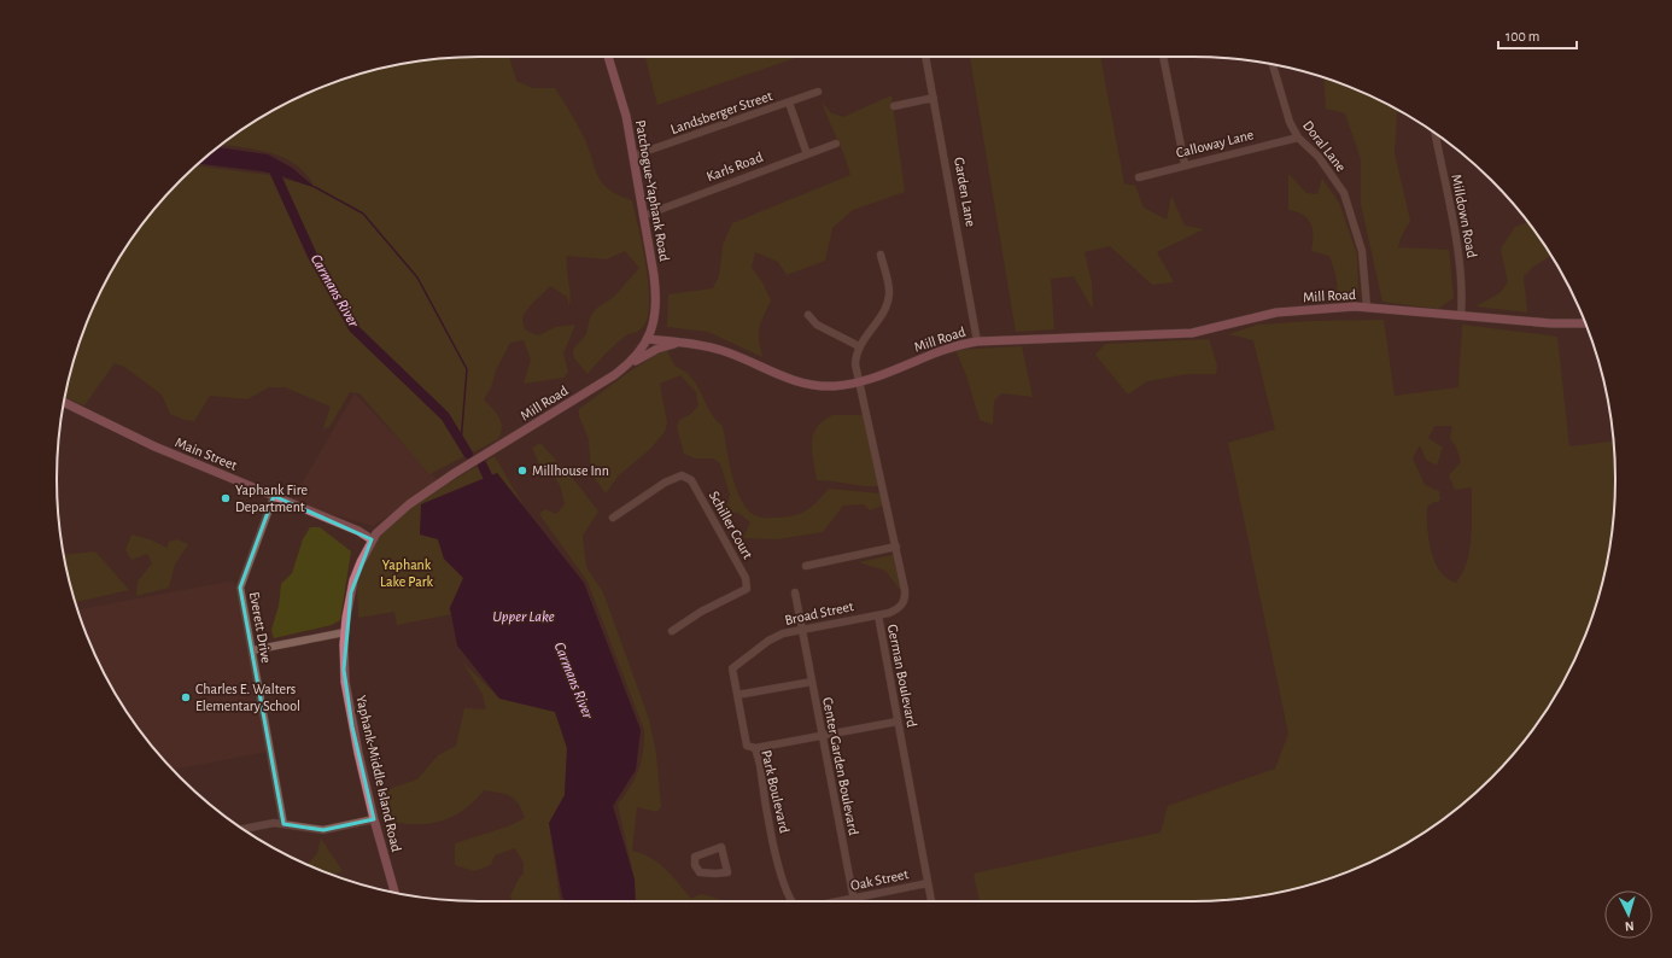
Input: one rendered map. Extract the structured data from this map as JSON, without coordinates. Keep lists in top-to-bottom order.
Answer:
{
  "streets": {
    "main road": [
      "Patchogue-Yaphank Road",
      "Mill Road",
      "Main Street",
      "Yaphank-Middle Island Road"
    ],
    "street": [
      "Landsberger Street",
      "Calloway Lane",
      "Doral Lane",
      "Karls Road",
      "Garden Lane",
      "Milldown Road",
      "Schiller Court",
      "Broad Street",
      "Everett Drive",
      "German Boulevard",
      "Center Garden Boulevard",
      "Park Boulevard",
      "Oak Street"
    ]
  },
  "crossings": [
    ["Landsberger Street", "Patchogue-Yaphank Road"],
    ["Calloway Lane", "Doral Lane"],
    ["Doral Lane", "Mill Road"],
    ["Karls Road", "Patchogue-Yaphank Road"],
    ["Patchogue-Yaphank Road", "Mill Road"],
    ["Garden Lane", "Mill Road"],
    ["Milldown Road", "Mill Road"],
    ["Mill Road", "Main Street"],
    ["Mill Road", "German Boulevard"],
    ["Mill Road", "Yaphank-Middle Island Road"],
    ["Main Street", "Everett Drive"],
    ["Main Street", "Yaphank-Middle Island Road"],
    ["Broad Street", "German Boulevard"],
    ["Broad Street", "Center Garden Boulevard"],
    ["Broad Street", "Park Boulevard"],
    ["German Boulevard", "Oak Street"],
    ["Center Garden Boulevard", "Oak Street"]
  ],
  "water": ["Carmans River", "Upper Lake"],
  "parks": ["Yaphank Lake Park"],
  "places": ["Millhouse Inn", "Yaphank Fire Department", "Charles E. Walters Elementary School"],
  "scale_bar": "100 m",
  "north": "bottom"
}
